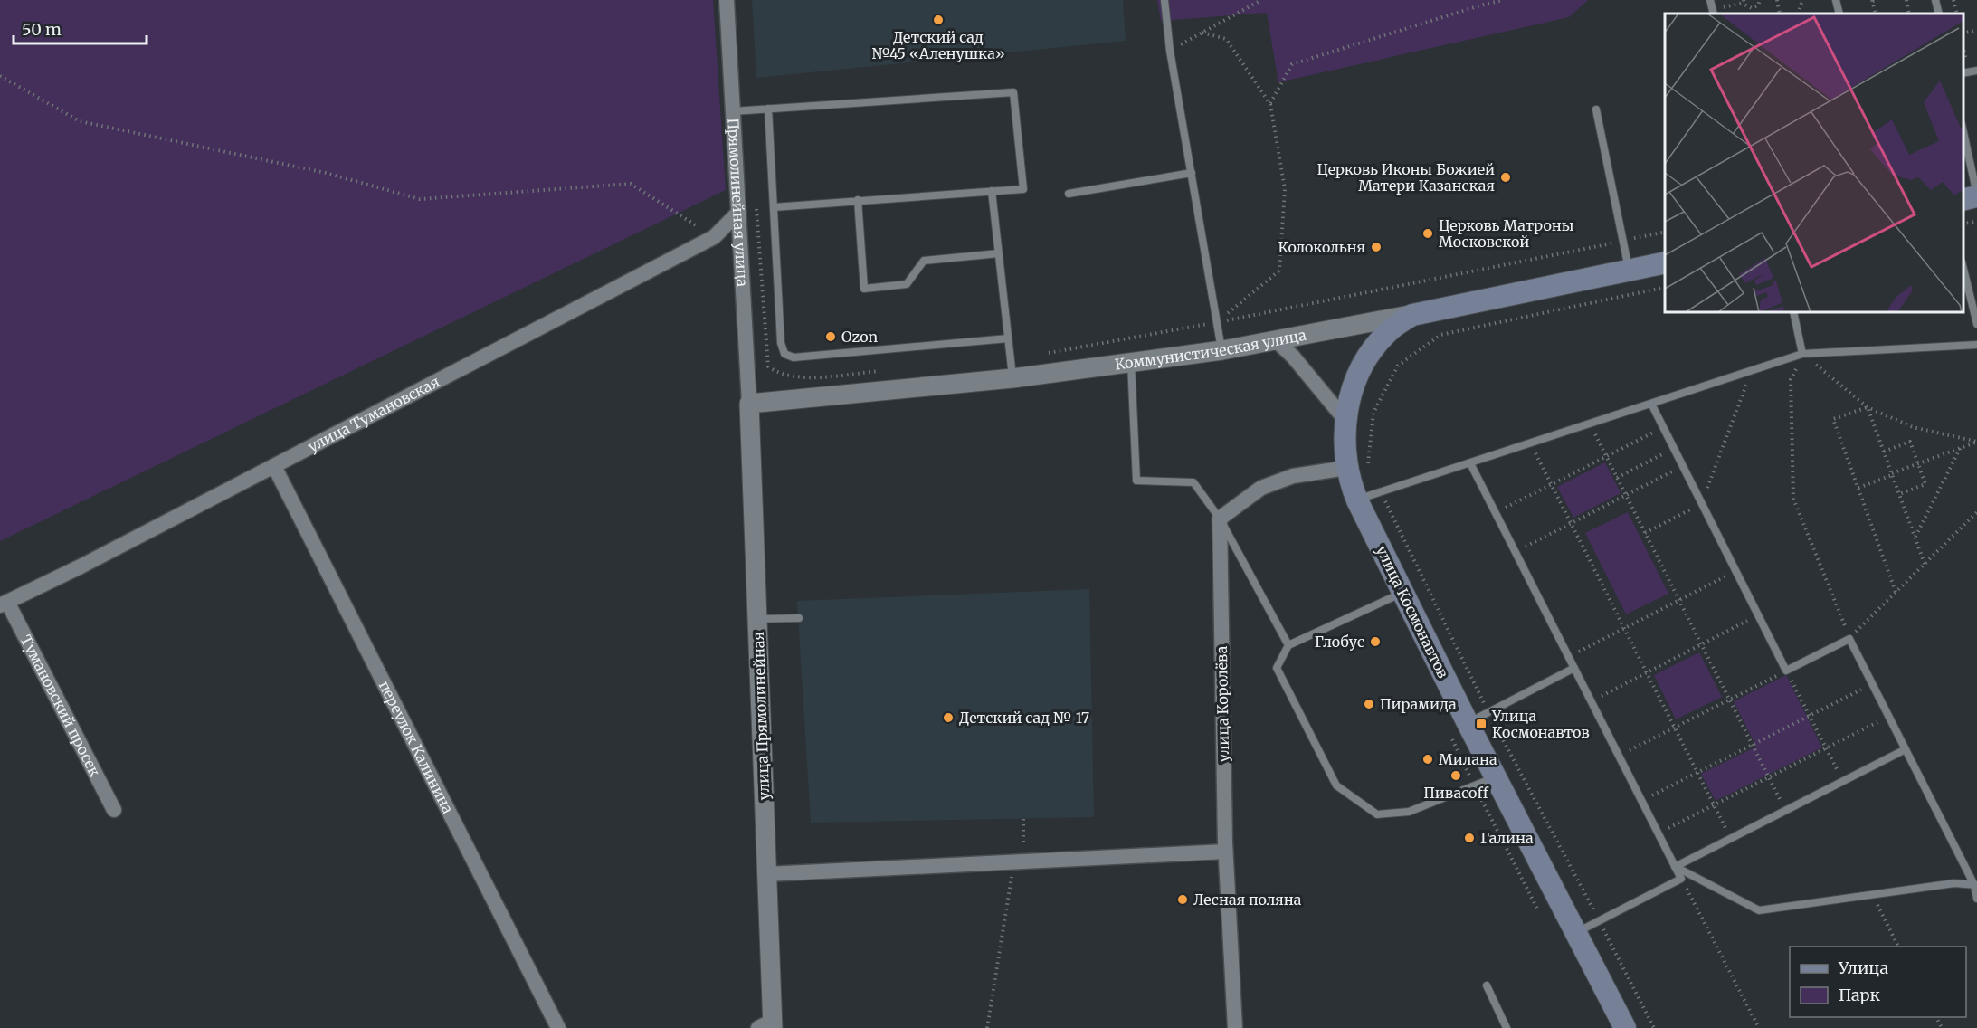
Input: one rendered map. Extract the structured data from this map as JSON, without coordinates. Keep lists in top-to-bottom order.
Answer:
{
  "streets": {
    "main road": ["Коммунистическая улица", "улица Космонавтов"],
    "street": [
      "Прямолинейная улица",
      "улица Тумановская",
      "улица Королёва",
      "Тумановский просек",
      "улица Прямолинейная",
      "переулок Калинина"
    ]
  },
  "crossings": [
    ["Прямолинейная улица", "Коммунистическая улица"],
    ["Прямолинейная улица", "улица Тумановская"],
    ["Прямолинейная улица", "улица Прямолинейная"],
    ["Коммунистическая улица", "улица Космонавтов"],
    ["Коммунистическая улица", "улица Прямолинейная"],
    ["улица Тумановская", "Тумановский просек"],
    ["улица Тумановская", "переулок Калинина"]
  ],
  "places": {
    "other": [
      "Детский сад №45 «Аленушка»",
      "Церковь Иконы Божией Матери Казанская",
      "Церковь Матроны Московской",
      "Колокольня",
      "Ozon",
      "Глобус",
      "Пирамида",
      "Детский сад № 17",
      "Милана",
      "Пивасоff",
      "Галина",
      "Лесная поляна"
    ],
    "transit": ["Улица Космонавтов"]
  },
  "legend": ["Улица", "Парк"],
  "scale_bar": "50 m"
}
